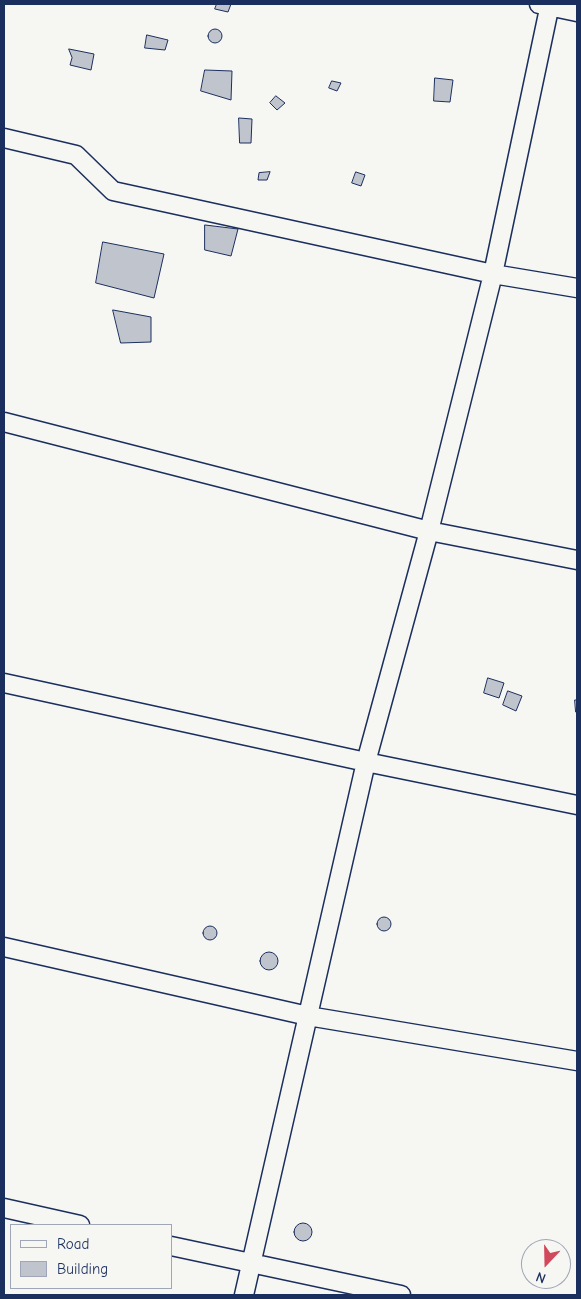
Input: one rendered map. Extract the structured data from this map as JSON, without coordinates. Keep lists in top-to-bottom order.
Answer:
{
  "legend": ["Road", "Building"],
  "north": "bottom"
}
